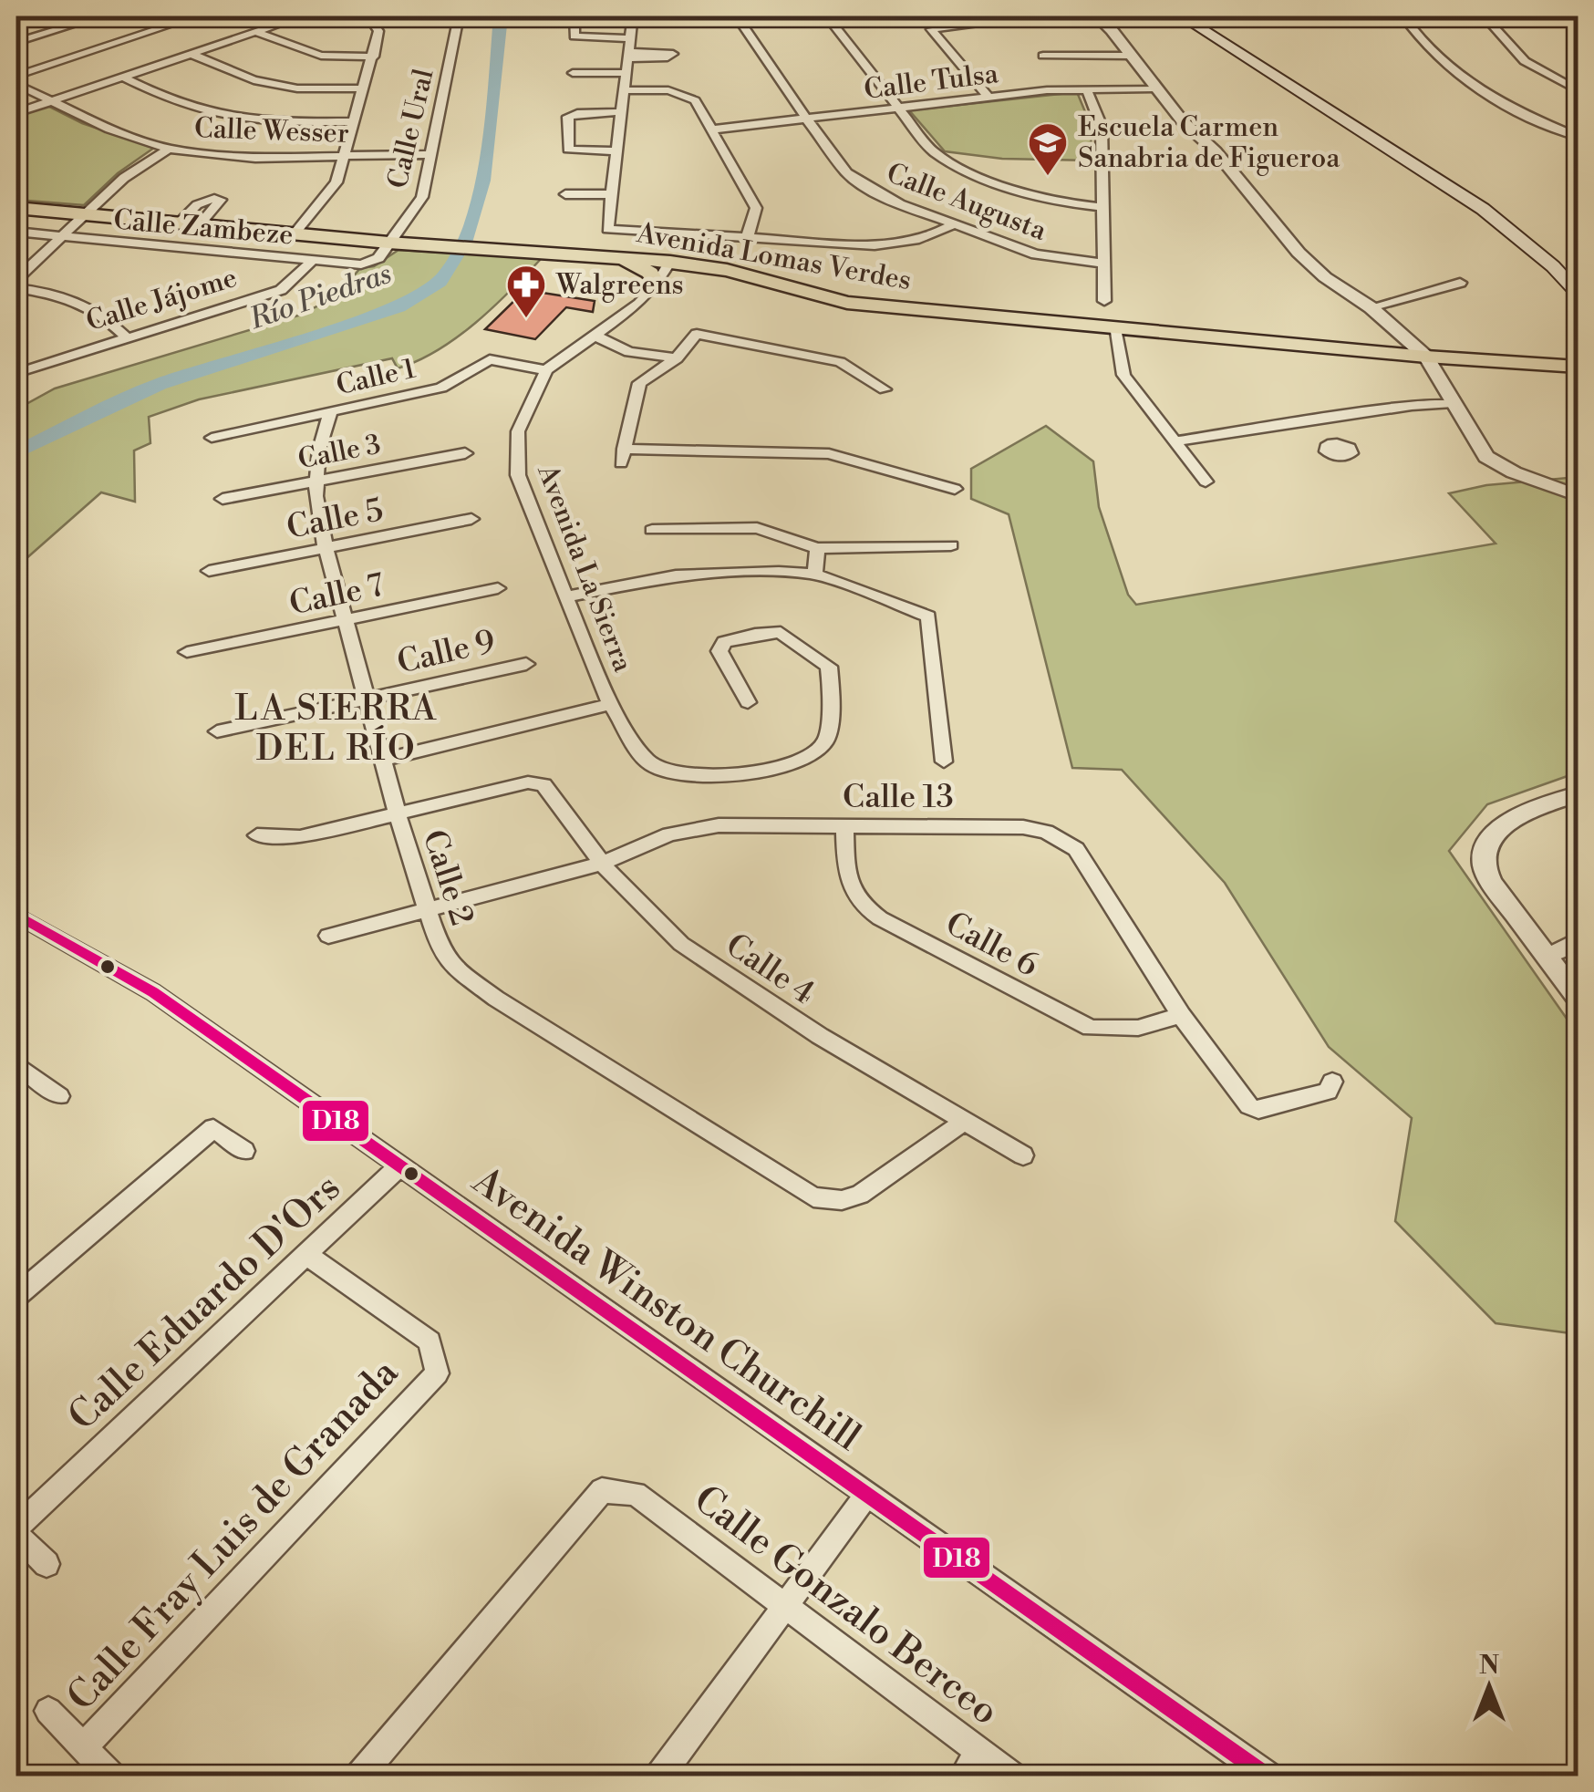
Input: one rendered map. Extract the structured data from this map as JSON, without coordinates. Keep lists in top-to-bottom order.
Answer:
{
  "streets": {
    "main road": ["Avenida Lomas Verdes"],
    "street": [
      "Calle Tulsa",
      "Calle Ural",
      "Calle Wesser",
      "Calle Augusta",
      "Calle Zambeze",
      "Calle Jájome",
      "Calle 1",
      "Calle 3",
      "Calle 5",
      "Avenida La Sierra",
      "Calle 7",
      "Calle 9",
      "Calle 13",
      "Calle 2",
      "Calle 6",
      "Calle 4",
      "Calle Eduardo D'Ors",
      "Avenida Winston Churchill",
      "Calle Fray Luis de Granada",
      "Calle Gonzalo Berceo"
    ]
  },
  "crossings": [
    ["Calle Tulsa", "Calle Augusta"],
    ["Calle Ural", "Calle Wesser"],
    ["Calle Ural", "Calle Zambeze"],
    ["Calle Ural", "Avenida Lomas Verdes"],
    ["Calle Zambeze", "Avenida Lomas Verdes"],
    ["Calle Zambeze", "Calle Jájome"],
    ["Avenida Lomas Verdes", "Avenida La Sierra"],
    ["Calle 1", "Avenida La Sierra"],
    ["Calle 1", "Calle 2"],
    ["Calle 3", "Calle 2"],
    ["Calle 5", "Calle 2"],
    ["Calle 7", "Calle 2"],
    ["Calle 9", "Calle 2"],
    ["Calle 13", "Calle 2"],
    ["Calle 13", "Calle 6"],
    ["Calle 13", "Calle 4"],
    ["Calle 2", "Calle 4"],
    ["Calle Eduardo D'Ors", "Avenida Winston Churchill"],
    ["Calle Eduardo D'Ors", "Calle Fray Luis de Granada"]
  ],
  "districts": ["LA SIERRA DEL RÍO"],
  "water": ["Río Piedras"],
  "places": {
    "school or university": ["Escuela Carmen Sanabria de Figueroa"],
    "pharmacy": ["Walgreens"]
  },
  "lines": ["transit line D18"],
  "north": "top"
}
